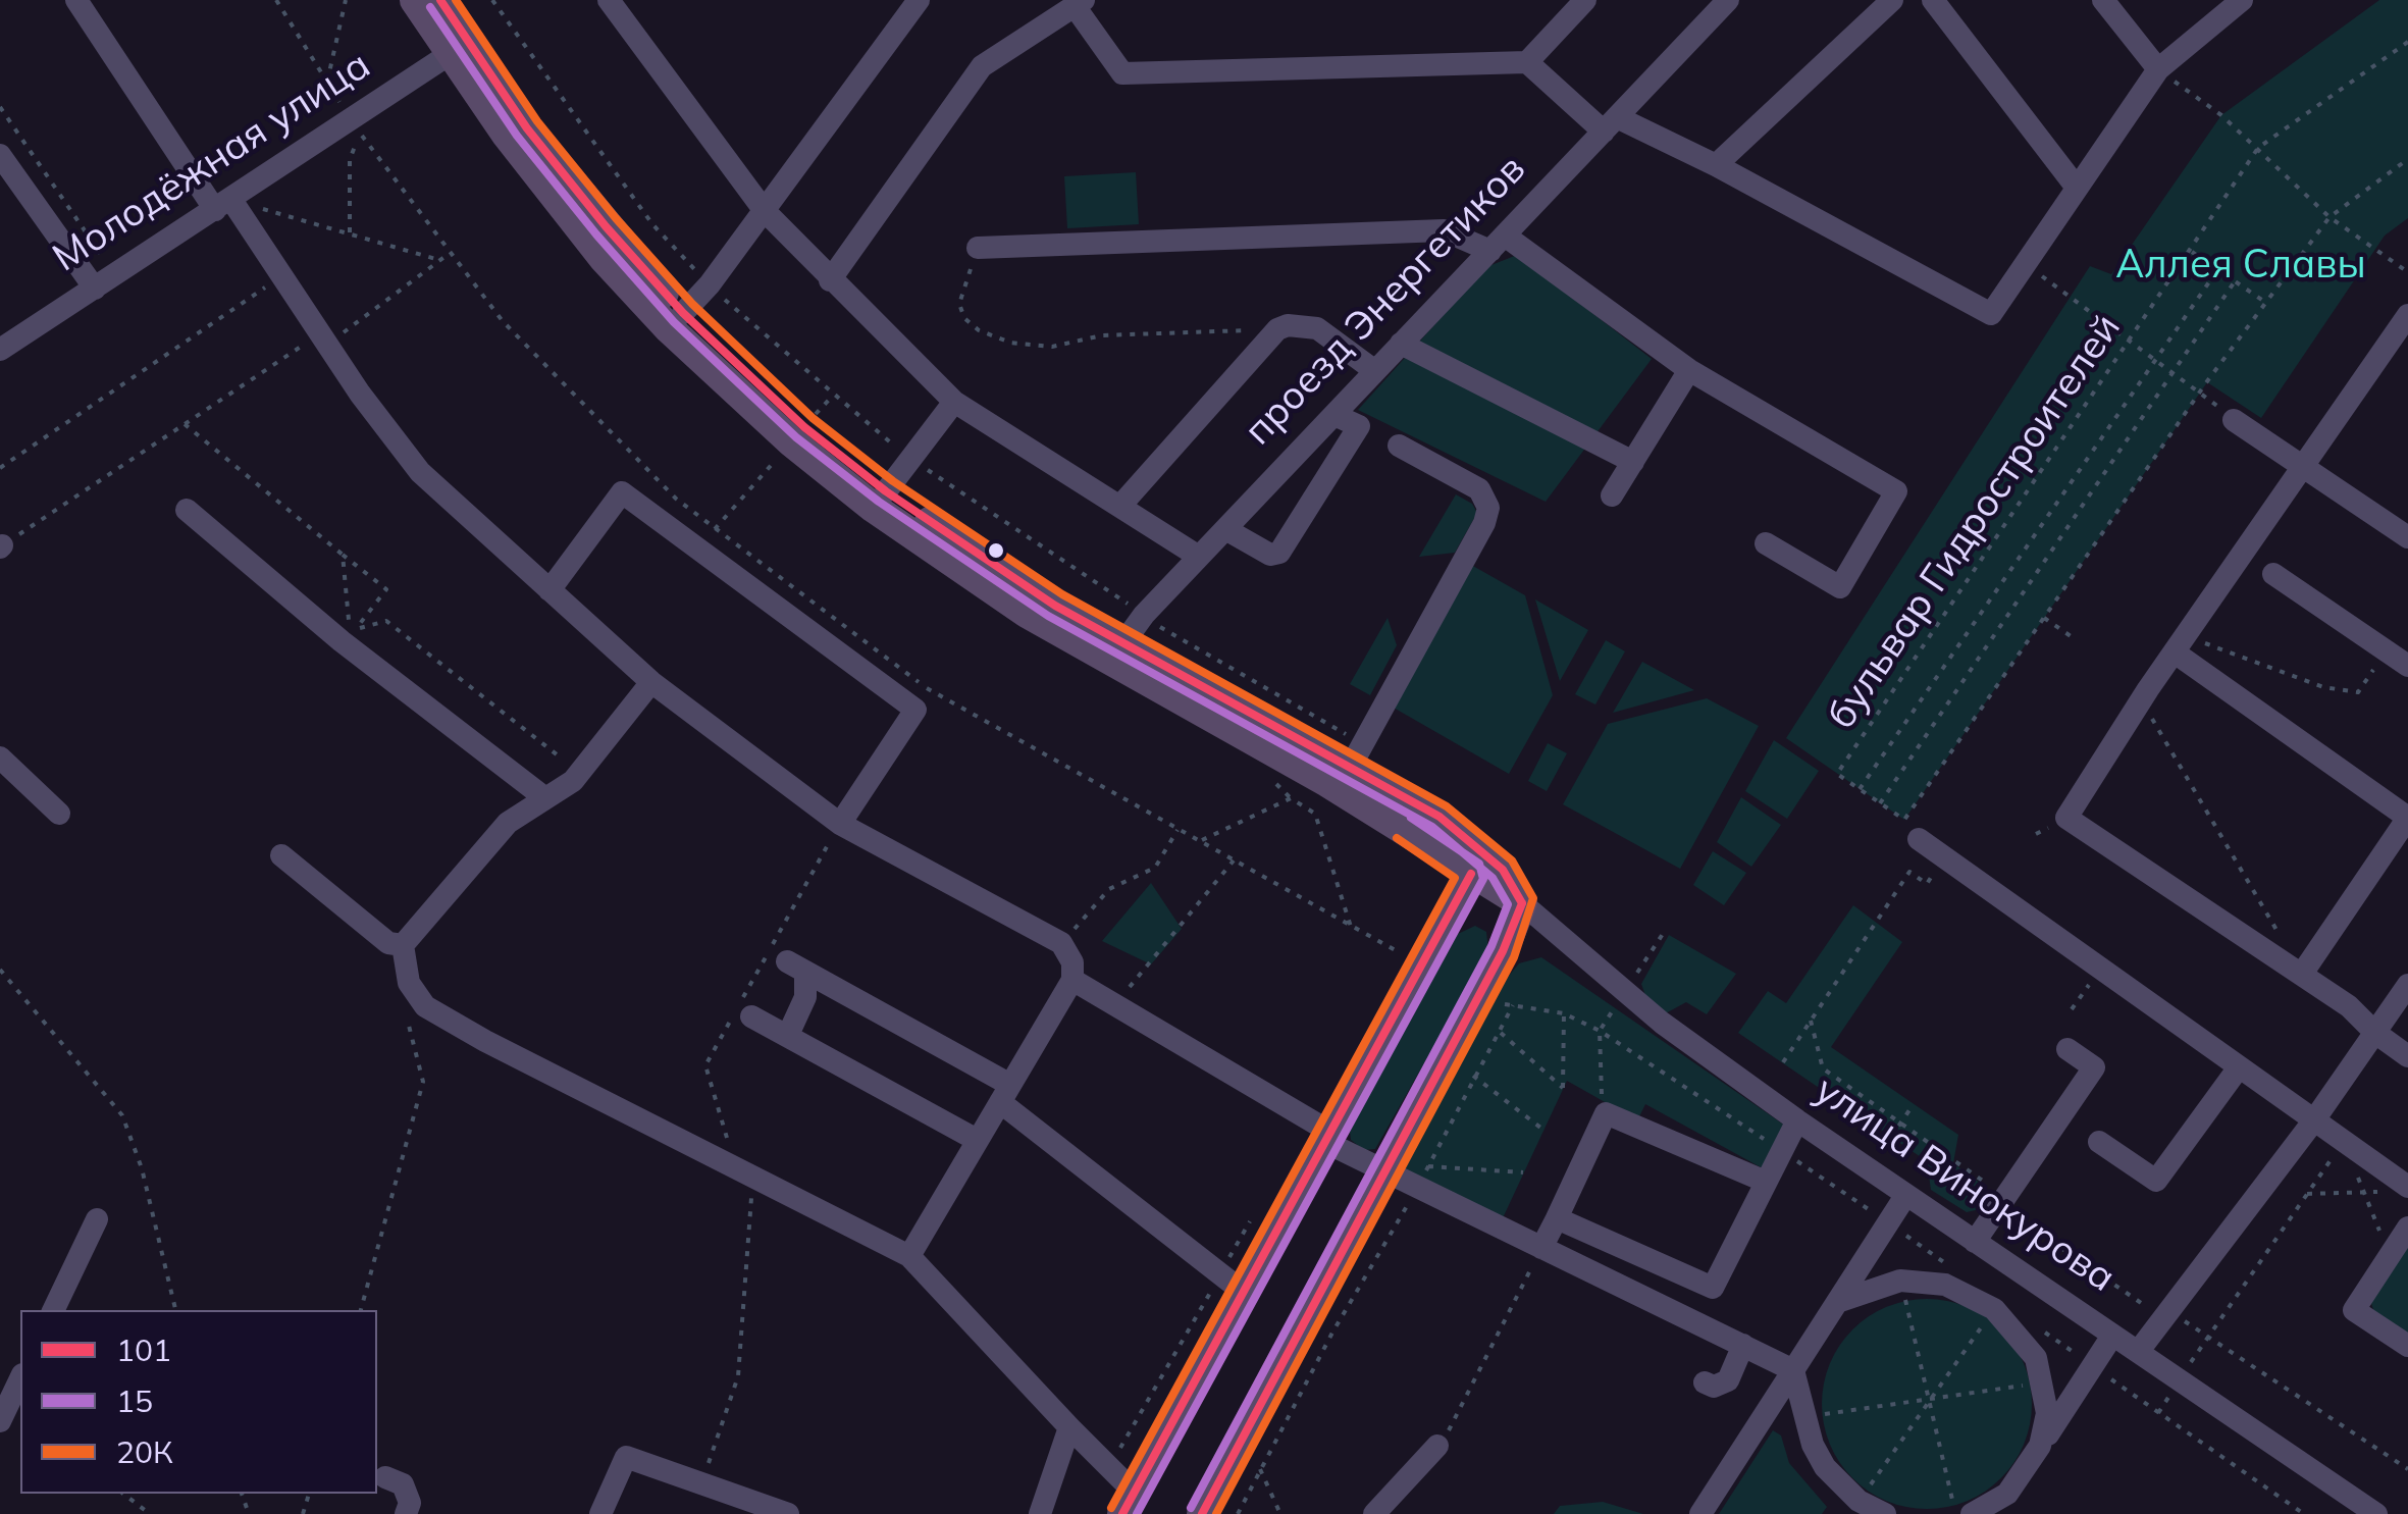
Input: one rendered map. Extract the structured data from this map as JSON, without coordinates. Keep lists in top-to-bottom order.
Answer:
{
  "streets": {
    "main road": ["улица Винокурова"],
    "street": ["Молодёжная улица", "проезд Энергетиков"],
    "path": ["бульвар Гидростроителей"]
  },
  "crossings": [
    ["Молодёжная улица", "улица Винокурова"],
    ["проезд Энергетиков", "улица Винокурова"]
  ],
  "parks": ["Аллея Славы"],
  "lines": ["transit line 101", "transit line 20К", "transit line 15"],
  "legend": ["101", "15", "20К"]
}
